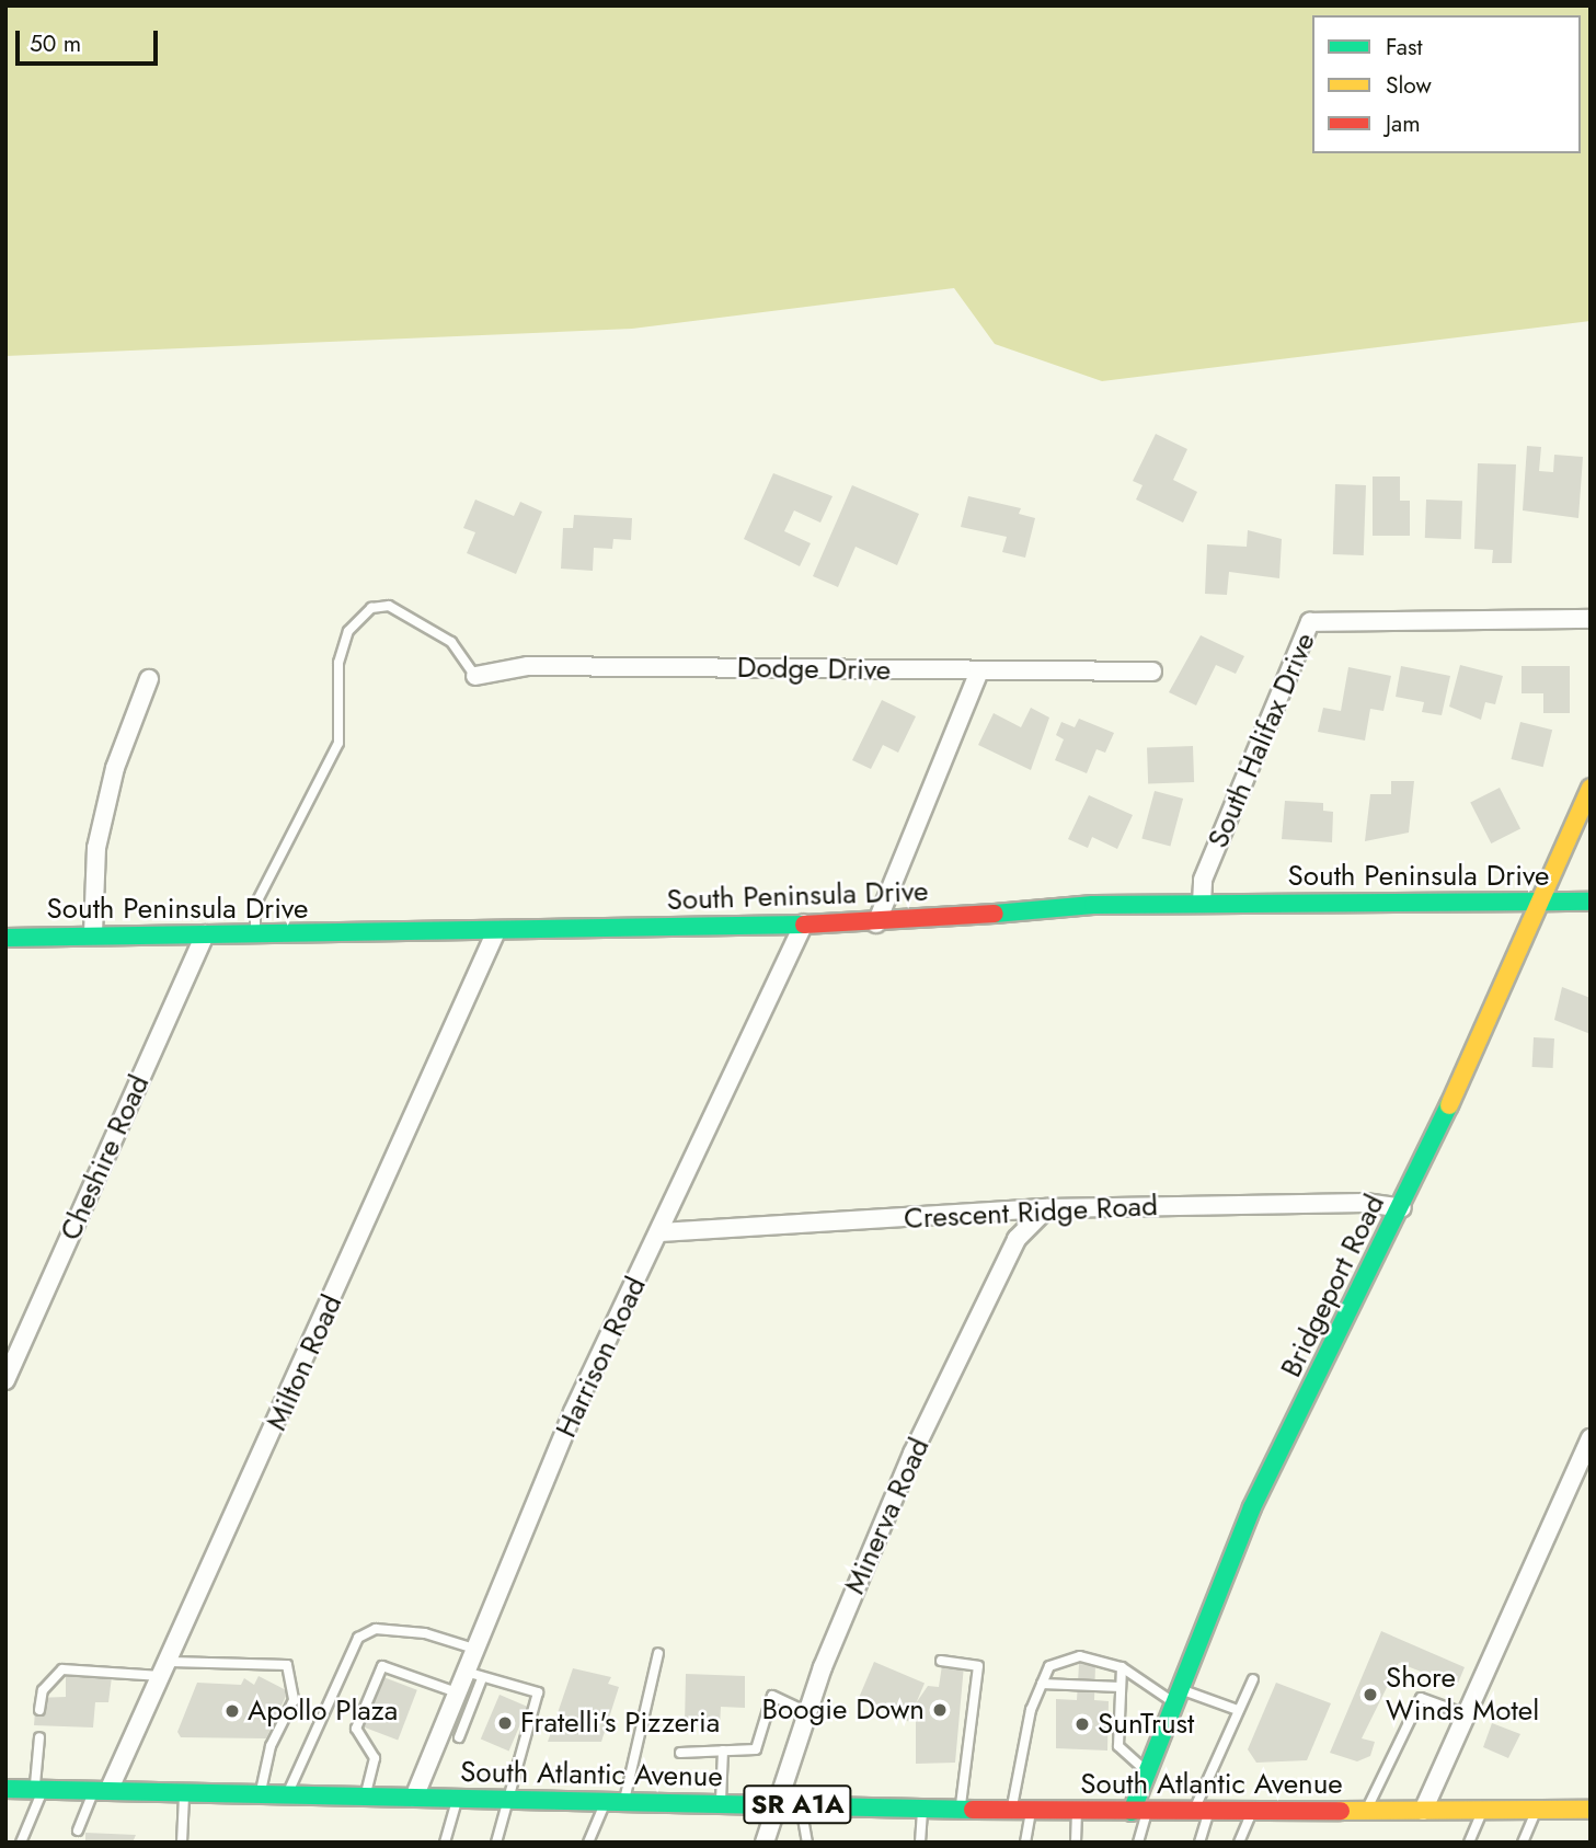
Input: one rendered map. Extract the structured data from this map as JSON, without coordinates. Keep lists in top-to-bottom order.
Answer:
{
  "streets": {
    "main road": [
      "South Peninsula Drive",
      "Bridgeport Road",
      "South Atlantic Avenue",
      "SR A1A"
    ],
    "street": [
      "Dodge Drive",
      "South Halifax Drive",
      "Cheshire Road",
      "Crescent Ridge Road",
      "Harrison Road",
      "Milton Road",
      "Minerva Road"
    ]
  },
  "crossings": [
    ["South Halifax Drive", "South Peninsula Drive"],
    ["South Peninsula Drive", "Cheshire Road"],
    ["South Peninsula Drive", "Bridgeport Road"],
    ["South Peninsula Drive", "Harrison Road"],
    ["South Peninsula Drive", "Milton Road"],
    ["Crescent Ridge Road", "Bridgeport Road"],
    ["Crescent Ridge Road", "Harrison Road"],
    ["Crescent Ridge Road", "Minerva Road"],
    ["Bridgeport Road", "South Atlantic Avenue"],
    ["Harrison Road", "South Atlantic Avenue"],
    ["Milton Road", "South Atlantic Avenue"],
    ["Minerva Road", "South Atlantic Avenue"]
  ],
  "places": [
    "Shore Winds Motel",
    "Boogie Down",
    "Apollo Plaza",
    "Fratelli's Pizzeria",
    "SunTrust"
  ],
  "legend": ["Fast", "Slow", "Jam"],
  "scale_bar": "50 m"
}
